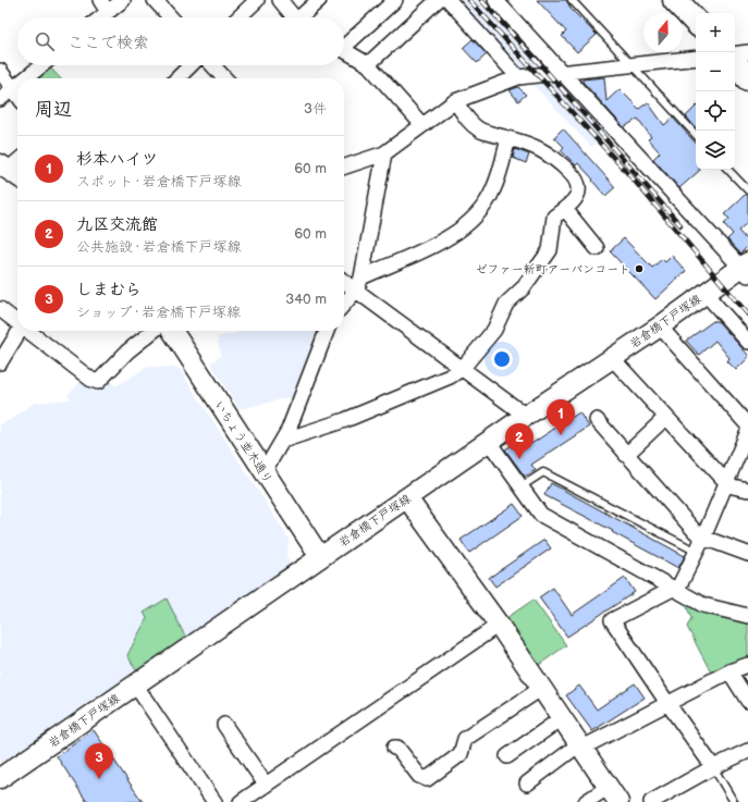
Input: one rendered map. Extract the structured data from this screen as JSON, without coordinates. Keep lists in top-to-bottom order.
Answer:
{
  "streets": {
    "street": ["岩倉橋下戸塚線", "いちょう並木通り"]
  },
  "crossings": [
    ["岩倉橋下戸塚線", "いちょう並木通り"]
  ],
  "places": ["ゼファー新町アーバンコート"],
  "north": "top",
  "page": {
    "map_buttons": ["+", "−"],
    "search": "ここで検索",
    "heading": ["周辺", "3件"],
    "list": [
      {
        "mark": "1",
        "name": "杉本ハイツ",
        "note": "スポット · 岩倉橋下戸塚線",
        "value": "60 m"
      },
      {
        "mark": "2",
        "name": "九区交流館",
        "note": "公共施設 · 岩倉橋下戸塚線",
        "value": "60 m"
      },
      {
        "mark": "3",
        "name": "しまむら",
        "note": "ショップ · 岩倉橋下戸塚線",
        "value": "340 m"
      }
    ],
    "pins": ["1", "2", "3"]
  }
}
